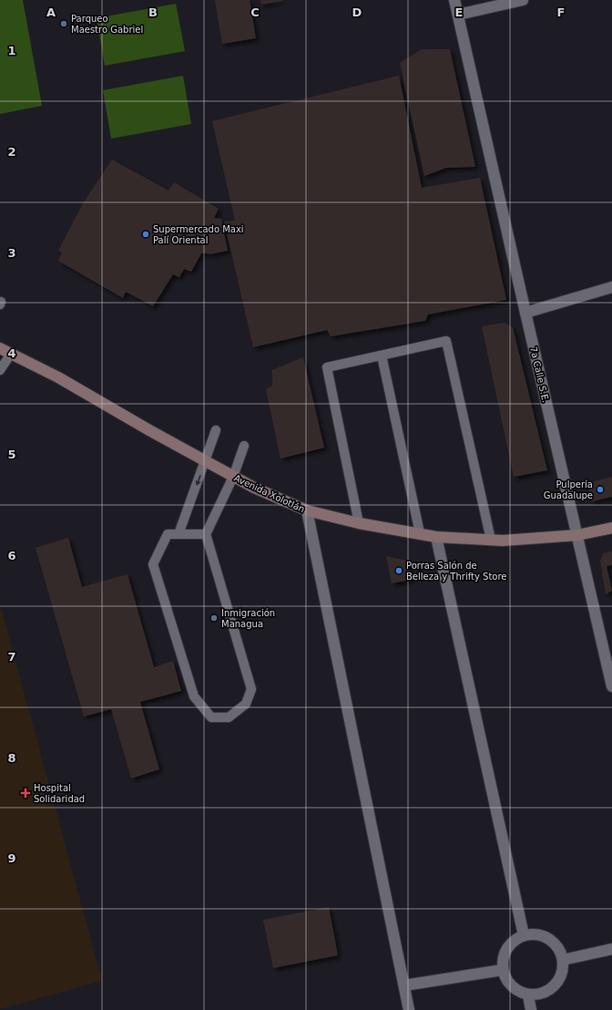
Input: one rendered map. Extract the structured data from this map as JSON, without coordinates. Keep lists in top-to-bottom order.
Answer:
{
  "streets": {
    "main road": ["Avenida Xolotlán"],
    "street": ["7a Calle S.E."]
  },
  "crossings": [
    ["7a Calle S.E.", "Avenida Xolotlán"]
  ],
  "places": {
    "other": [
      "Parqueo Maestro Gabriel",
      "Supermercado Maxi Palí Oriental",
      "Pulpería Guadalupe",
      "Porras Salón de Belleza y Thrifty Store",
      "Inmigración Managua"
    ],
    "health": ["Hospital Solidaridad"]
  },
  "grid": {
    "columns": [
      "A",
      "B",
      "C",
      "D",
      "E",
      "F"
    ],
    "rows": [
      "1",
      "2",
      "3",
      "4",
      "5",
      "6",
      "7",
      "8",
      "9"
    ]
  }
}
